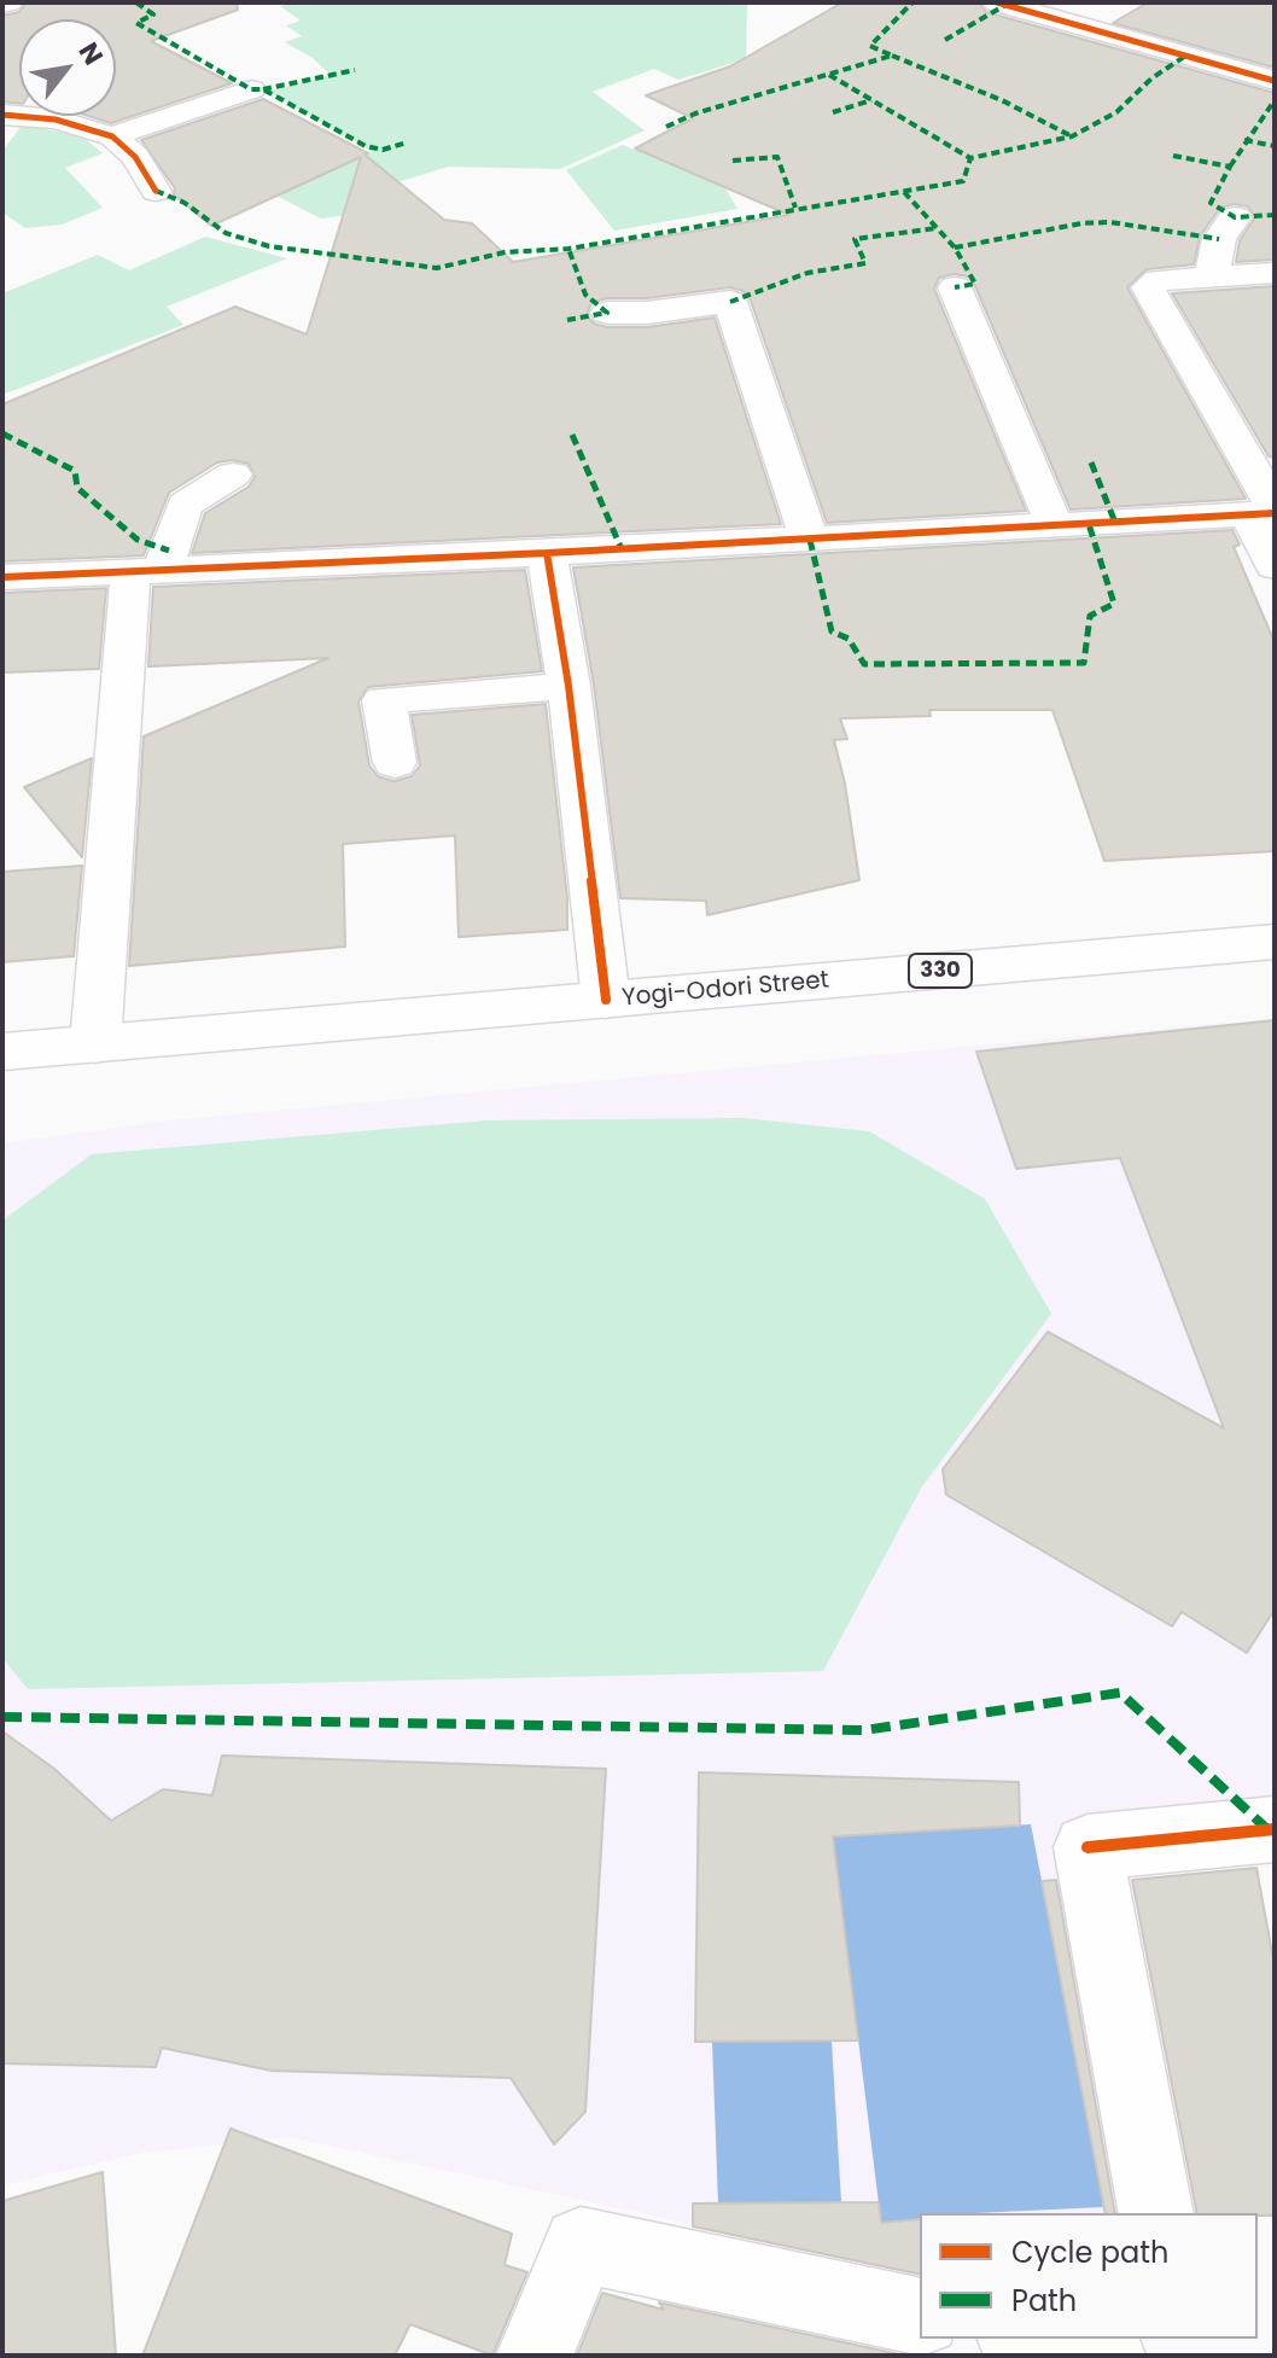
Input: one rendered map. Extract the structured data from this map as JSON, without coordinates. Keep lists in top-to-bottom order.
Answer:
{
  "streets": {
    "main road": ["330", "Yogi-Odori Street"]
  },
  "legend": ["Cycle path", "Path"],
  "north": "top right"
}
